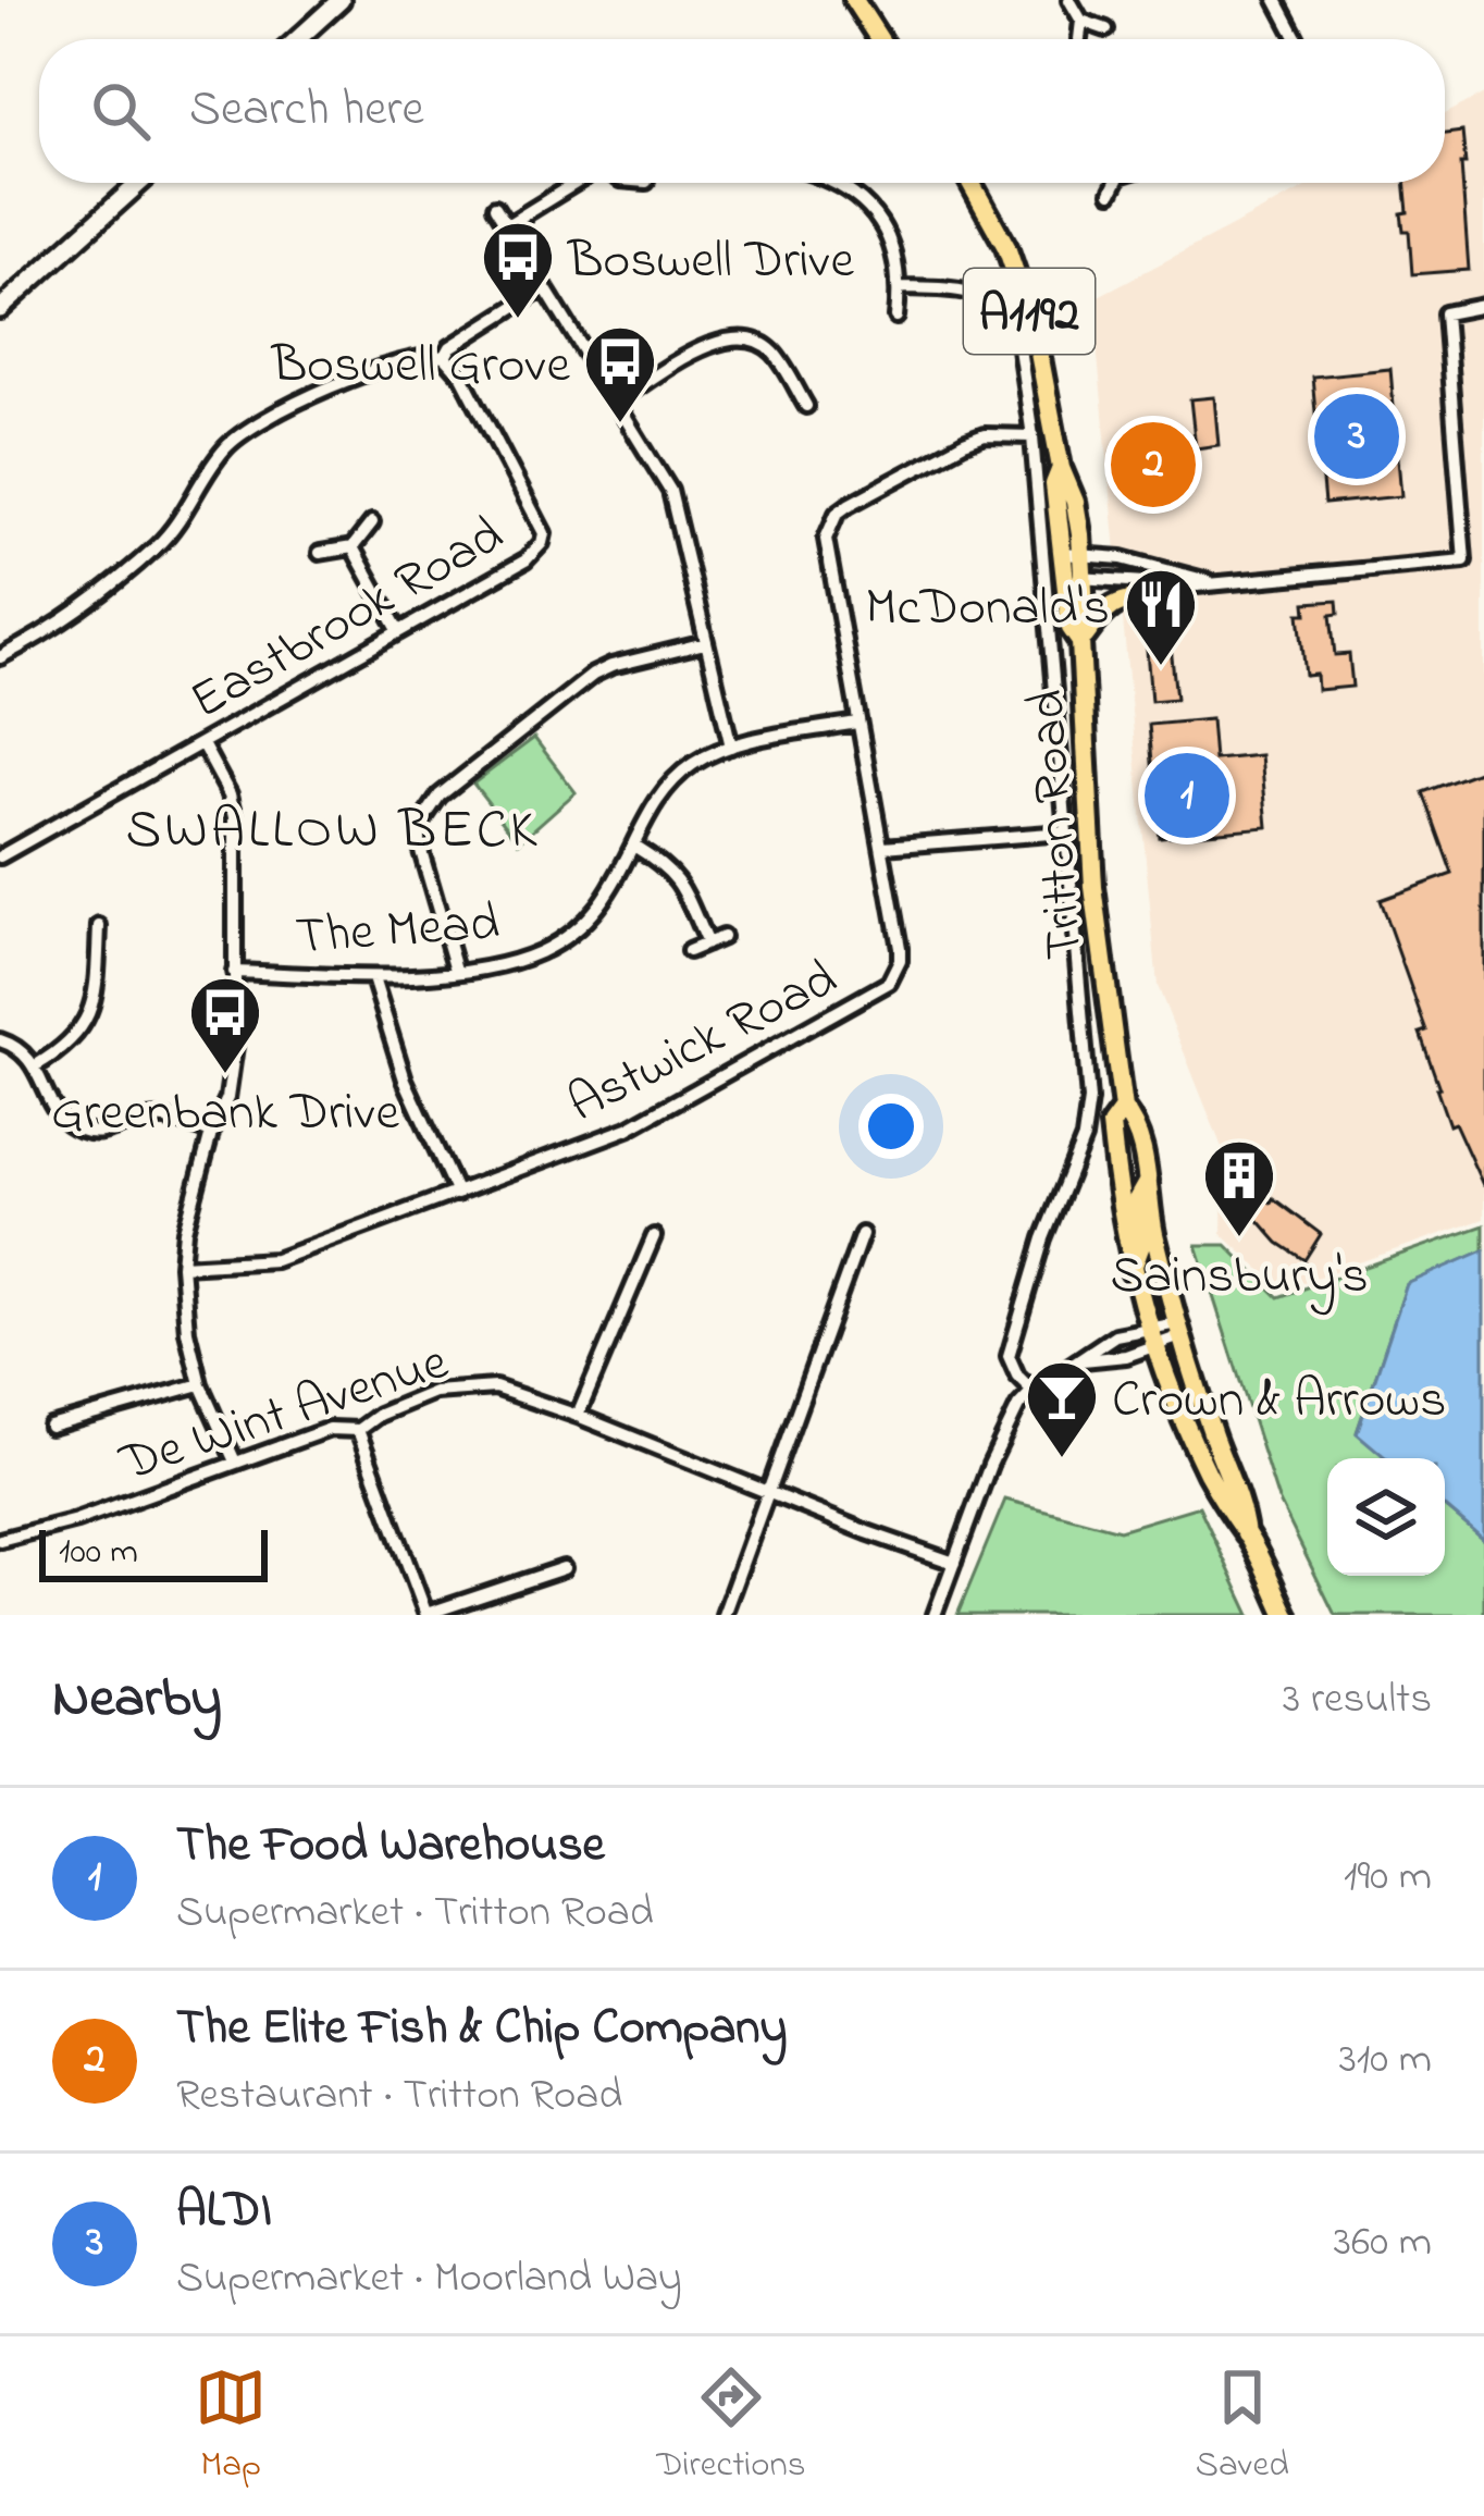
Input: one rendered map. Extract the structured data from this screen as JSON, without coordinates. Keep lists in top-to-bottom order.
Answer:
{
  "streets": {
    "main road": ["A1192", "Tritton Road"],
    "street": [
      "Eastbrook Road",
      "The Mead",
      "Astwick Road",
      "De Wint Avenue"
    ]
  },
  "crossings": [
    ["The Mead", "Astwick Road"]
  ],
  "districts": ["SWALLOW BECK"],
  "places": {
    "bus stop": ["Boswell Drive", "Boswell Grove", "Greenbank Drive"],
    "restaurant": ["McDonald's"],
    "building": ["Sainsbury's"],
    "bar": ["Crown & Arrows"]
  },
  "scale_bar": "100 m",
  "page": {
    "search": "Search here",
    "pins": ["3", "2", "1"],
    "scale": "100 m",
    "heading": ["Nearby", "3 results"],
    "list": [
      {
        "mark": "1",
        "name": "The Food Warehouse",
        "note": "Supermarket · Tritton Road",
        "value": "190 m"
      },
      {
        "mark": "2",
        "name": "The Elite Fish & Chip Company",
        "note": "Restaurant · Tritton Road",
        "value": "310 m"
      },
      {
        "mark": "3",
        "name": "ALDI",
        "note": "Supermarket · Moorland Way",
        "value": "360 m"
      }
    ],
    "nav": ["Map", "Directions", "Saved"]
  }
}
